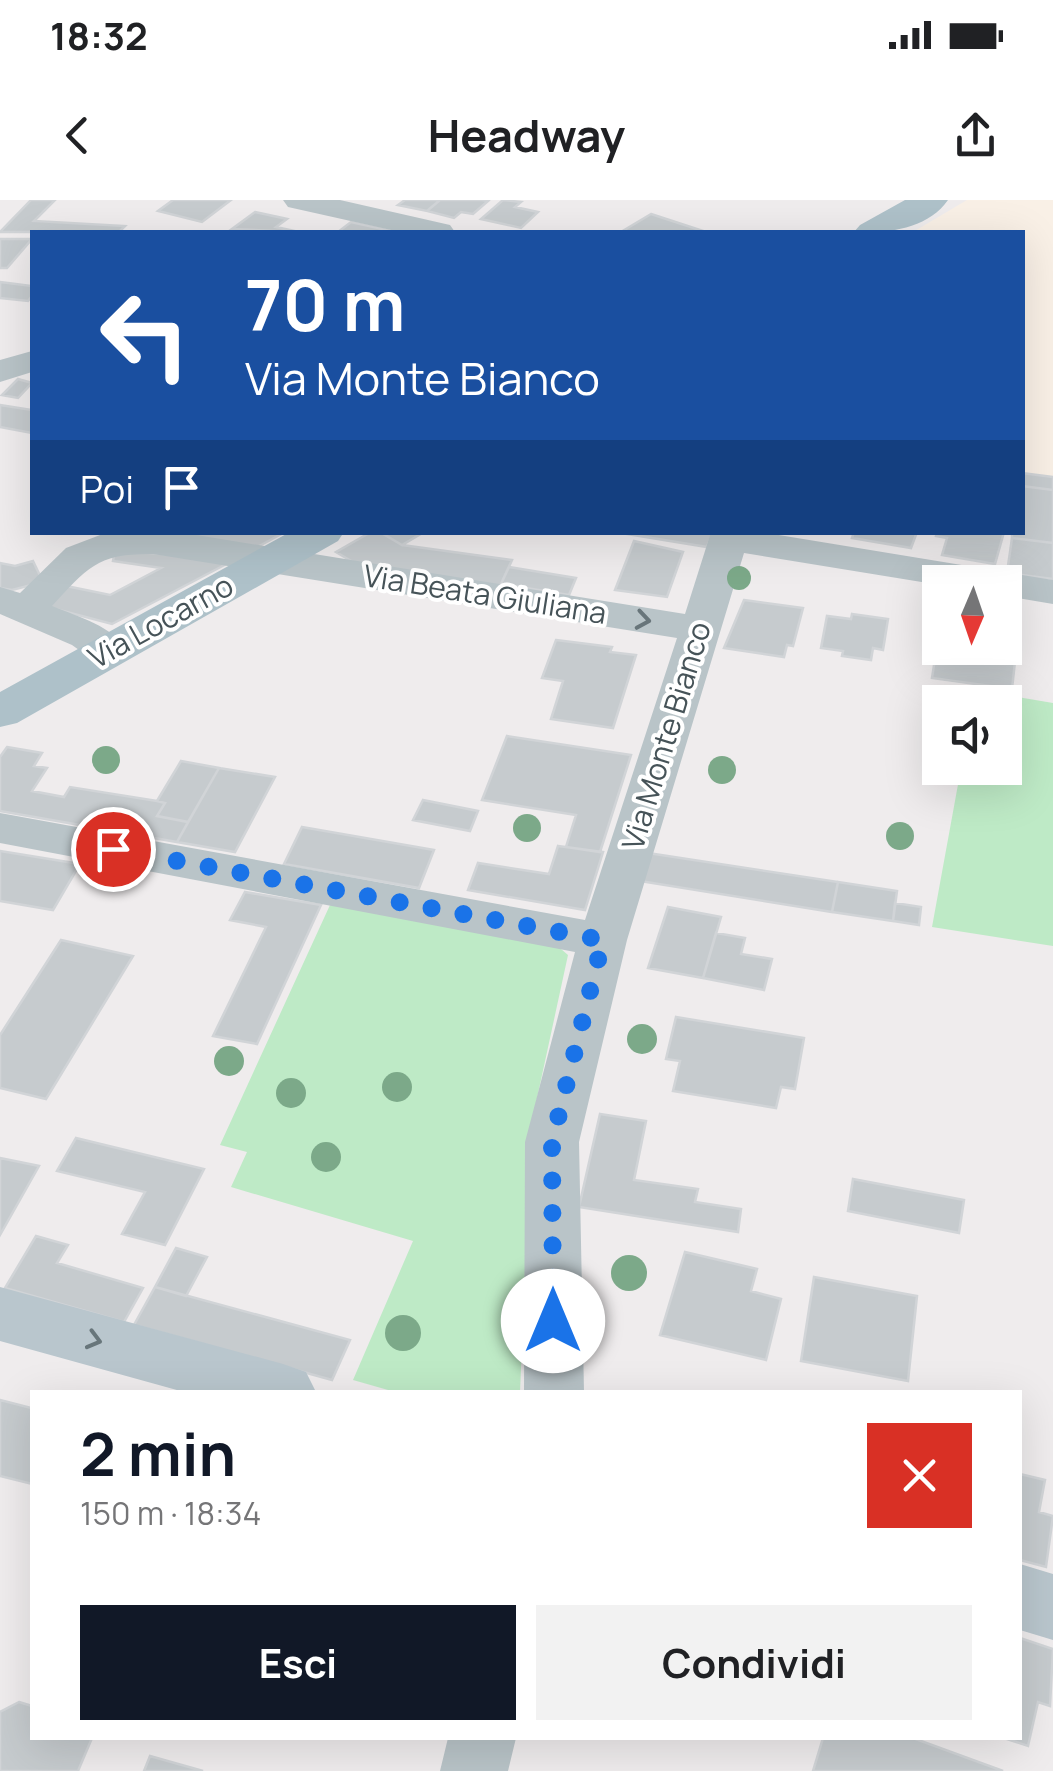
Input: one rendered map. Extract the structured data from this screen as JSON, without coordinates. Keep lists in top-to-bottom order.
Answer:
{
  "streets": {
    "main road": ["Via Locarno"],
    "street": ["Via Beata Giuliana", "Via Monte Bianco"]
  },
  "crossings": [
    ["Via Beata Giuliana", "Via Locarno"],
    ["Via Beata Giuliana", "Via Monte Bianco"]
  ],
  "north": "bottom",
  "page": {
    "status": "18:32",
    "header": "Headway",
    "turn": ["70 m", "Via Monte Bianco"],
    "then": "Poi",
    "heading": ["2 min", "150 m · 18:34"],
    "buttons": ["Esci", "Condividi"]
  }
}
